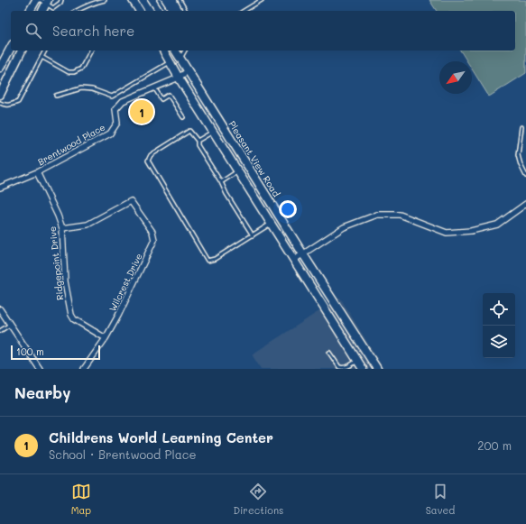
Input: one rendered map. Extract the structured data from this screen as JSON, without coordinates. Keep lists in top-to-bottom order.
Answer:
{
  "streets": {
    "main road": ["Pleasant View Road"],
    "street": ["Brentwood Place", "Ridgepoint Drive", "Wilcrest Drive"]
  },
  "crossings": [
    ["Brentwood Place", "Pleasant View Road"],
    ["Brentwood Place", "Ridgepoint Drive"],
    ["Ridgepoint Drive", "Wilcrest Drive"]
  ],
  "scale_bar": "100 m",
  "north": "bottom left",
  "page": {
    "search": "Search here",
    "pins": "1",
    "scale": "100 m",
    "heading": "Nearby",
    "list": [
      {
        "mark": "1",
        "name": "Childrens World Learning Center",
        "note": "School · Brentwood Place",
        "value": "200 m"
      }
    ],
    "nav": ["Map", "Directions", "Saved"]
  }
}
